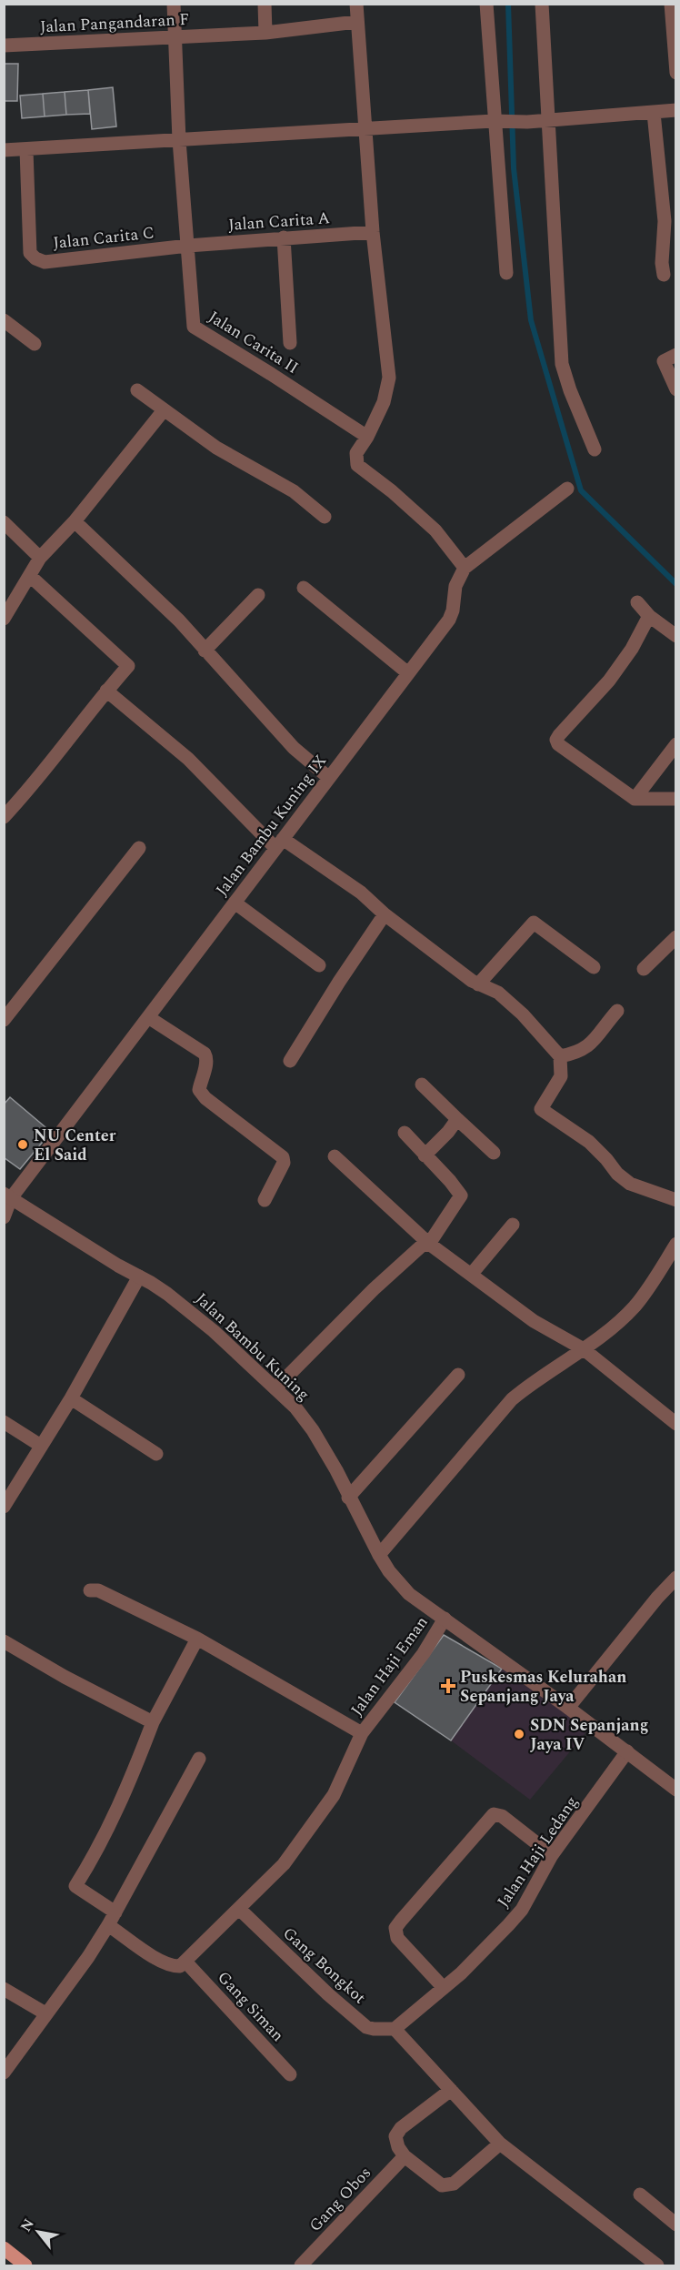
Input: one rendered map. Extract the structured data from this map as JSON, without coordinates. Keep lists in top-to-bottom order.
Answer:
{
  "streets": {
    "street": [
      "Jalan Pangandaran F",
      "Jalan Carita A",
      "Jalan Carita C",
      "Jalan Carita II",
      "Jalan Bambu Kuning IX",
      "Jalan Bambu Kuning",
      "Jalan Haji Eman",
      "Jalan Haji Ledang",
      "Gang Bongkot",
      "Gang Siman",
      "Gang Obos"
    ]
  },
  "crossings": [
    ["Jalan Pangandaran F", "Jalan Carita II"],
    ["Jalan Carita A", "Jalan Carita C"],
    ["Jalan Carita A", "Jalan Carita II"],
    ["Jalan Carita C", "Jalan Carita II"],
    ["Jalan Bambu Kuning IX", "Jalan Bambu Kuning"],
    ["Jalan Bambu Kuning", "Jalan Haji Eman"],
    ["Jalan Bambu Kuning", "Jalan Haji Ledang"],
    ["Jalan Haji Eman", "Gang Bongkot"],
    ["Jalan Haji Eman", "Gang Siman"],
    ["Jalan Haji Ledang", "Gang Bongkot"]
  ],
  "places": {
    "other": ["NU Center El Said", "SDN Sepanjang Jaya IV"],
    "health": ["Puskesmas Kelurahan Sepanjang Jaya"]
  },
  "north": "top left"
}
